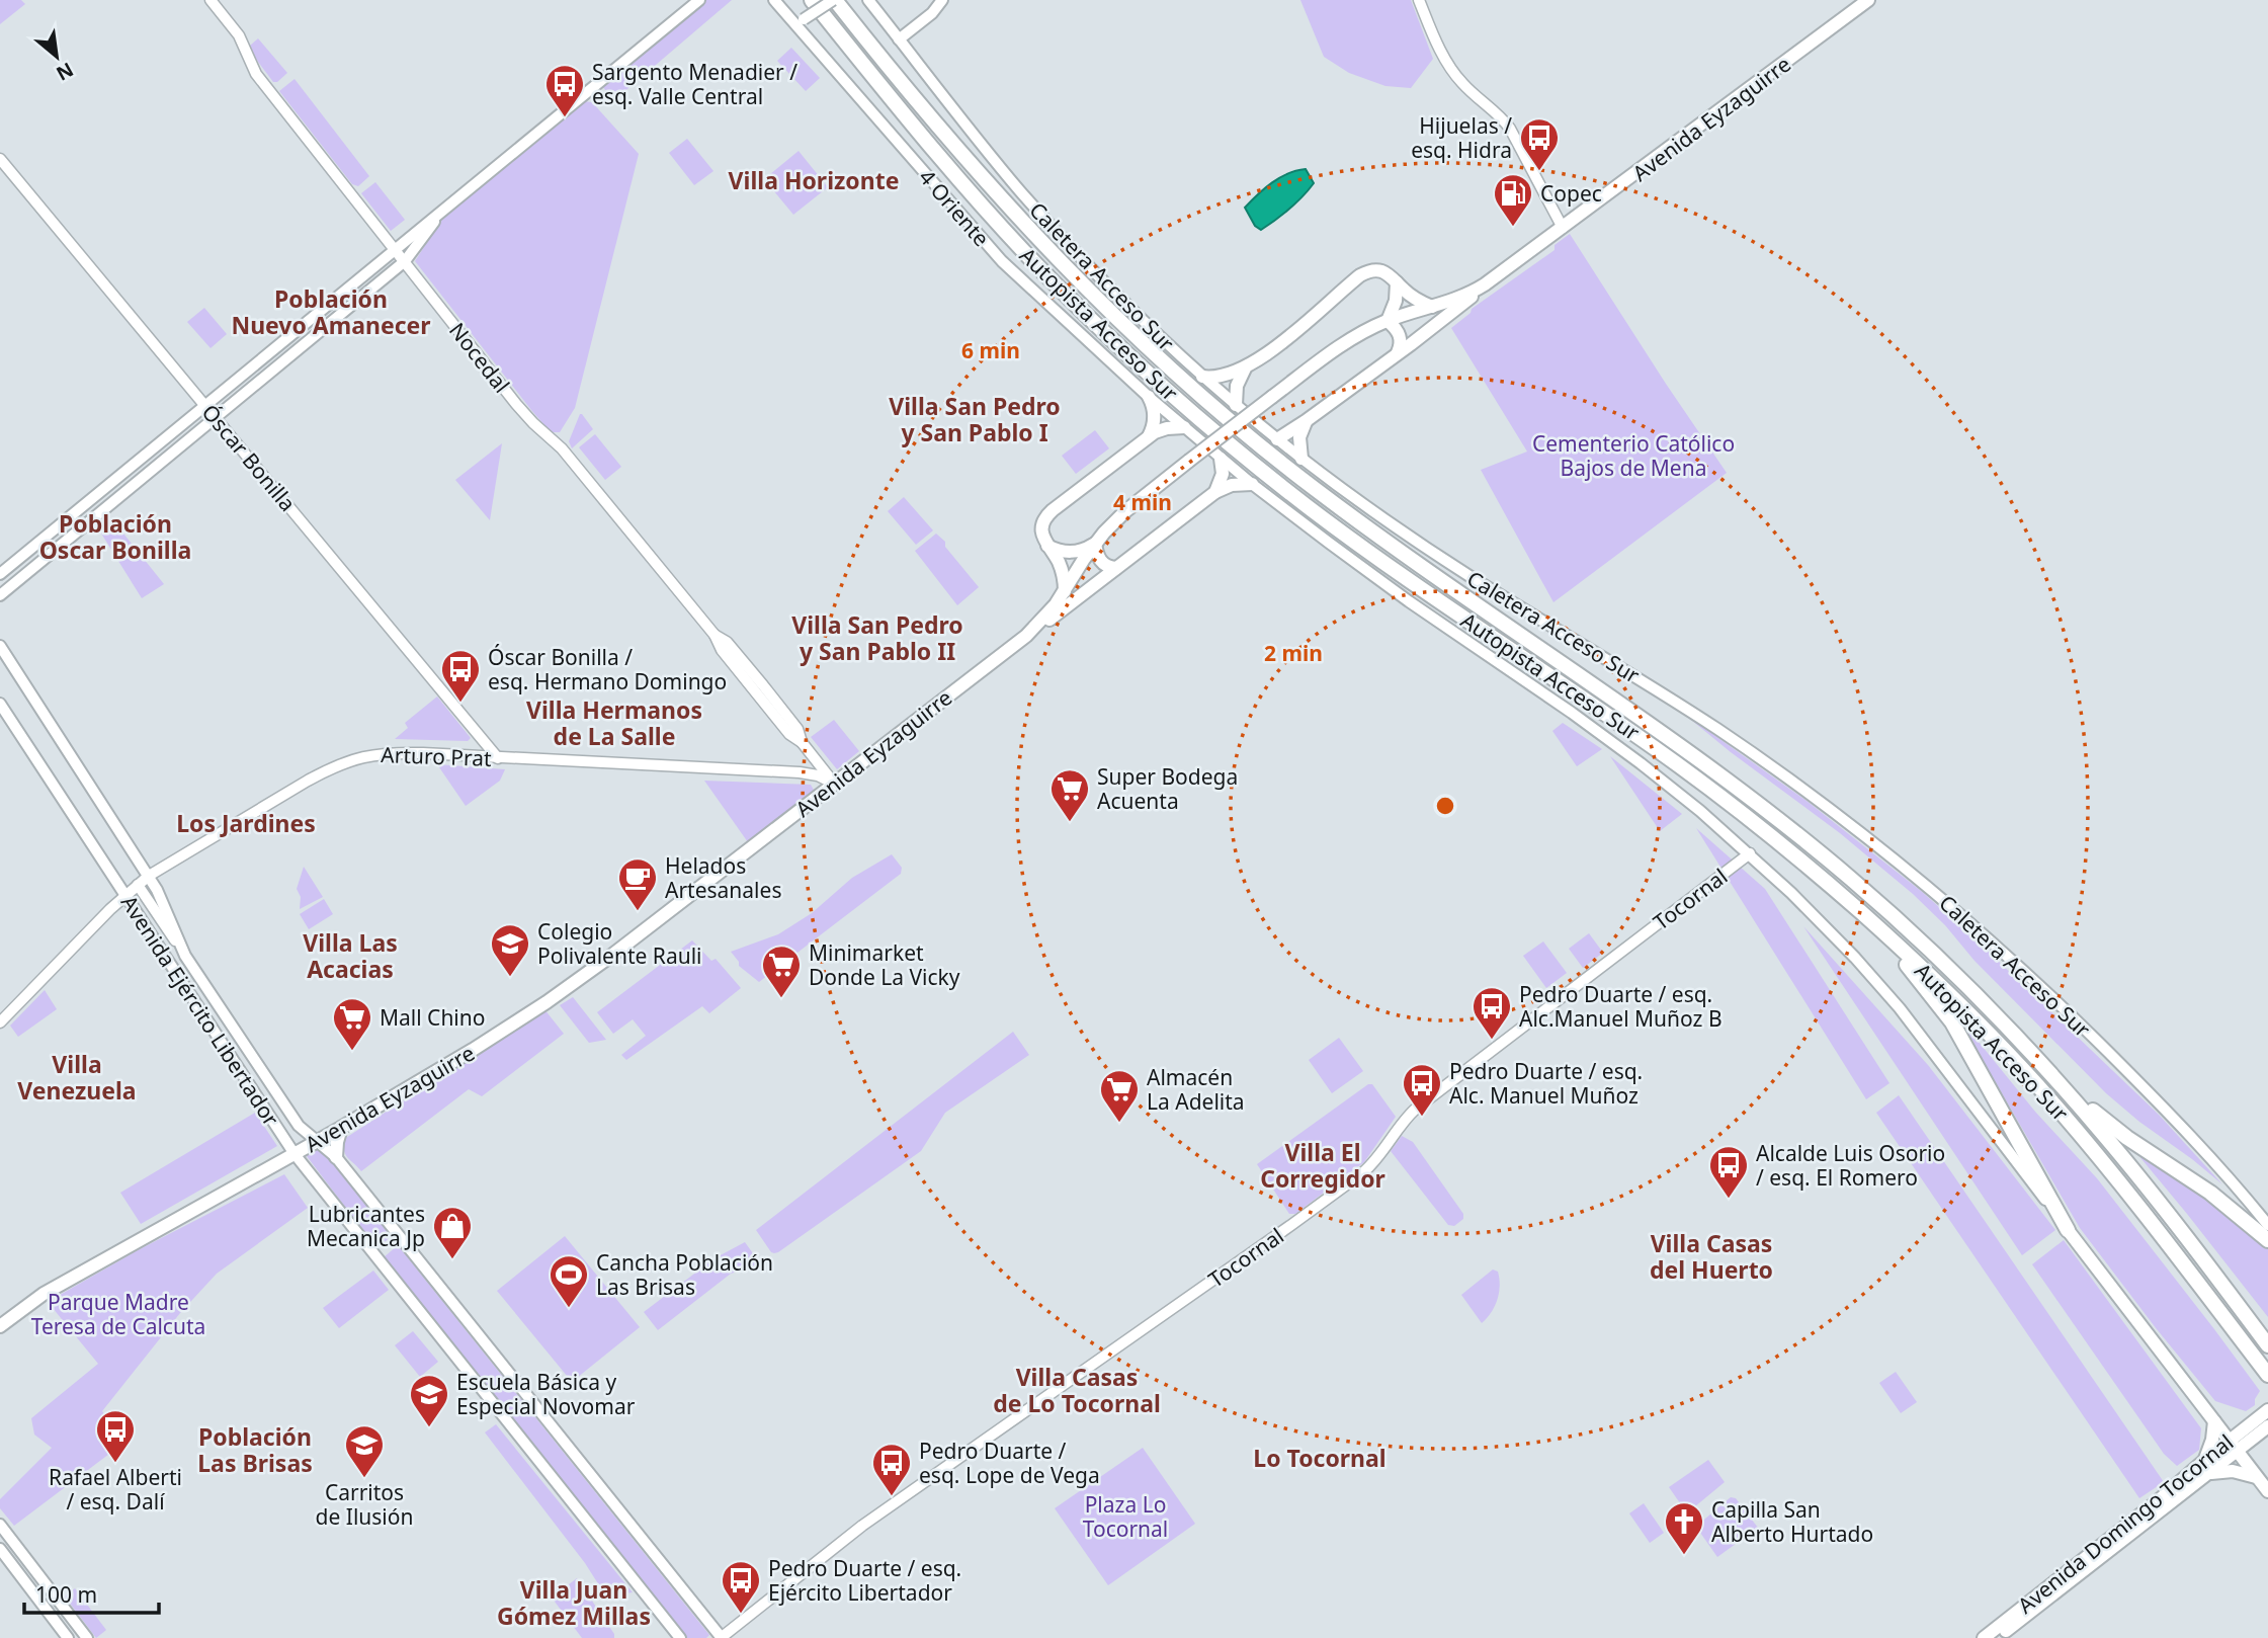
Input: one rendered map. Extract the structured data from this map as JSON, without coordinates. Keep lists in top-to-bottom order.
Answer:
{
  "streets": {
    "highway": ["Autopista Acceso Sur"],
    "main road": [
      "Avenida Eyzaguirre",
      "4 Oriente",
      "Caletera Acceso Sur",
      "Avenida Ejército Libertador",
      "Avenida Domingo Tocornal"
    ],
    "street": [
      "Nocedal",
      "Óscar Bonilla",
      "Arturo Prat",
      "Tocornal"
    ]
  },
  "crossings": [
    ["Avenida Eyzaguirre", "Nocedal"],
    ["Avenida Eyzaguirre", "Arturo Prat"],
    ["Avenida Eyzaguirre", "Avenida Ejército Libertador"],
    ["Nocedal", "Arturo Prat"],
    ["Óscar Bonilla", "Arturo Prat"],
    ["Arturo Prat", "Avenida Ejército Libertador"],
    ["Tocornal", "Avenida Ejército Libertador"]
  ],
  "districts": [
    "Villa Horizonte",
    "Población Nuevo Amanecer",
    "Villa San Pedro y San Pablo I",
    "Población Oscar Bonilla",
    "Villa San Pedro y San Pablo II",
    "Villa Hermanos de La Salle",
    "Los Jardines",
    "Villa Las Acacias",
    "Villa Venezuela",
    "Villa El Corregidor",
    "Villa Casas del Huerto",
    "Villa Casas de Lo Tocornal",
    "Población Las Brisas",
    "Lo Tocornal",
    "Villa Juan Gómez Millas"
  ],
  "parks": ["Cementerio Católico Bajos de Mena", "Parque Madre Teresa de Calcuta", "Plaza Lo Tocornal"],
  "places": {
    "bus stop": [
      "Sargento Menadier / esq. Valle Central",
      "Hijuelas / esq. Hidra",
      "Óscar Bonilla / esq. Hermano Domingo",
      "Pedro Duarte / esq. Alc.Manuel Muñoz B",
      "Pedro Duarte / esq. Alc. Manuel Muñoz",
      "Alcalde Luis Osorio / esq. El Romero",
      "Rafael Alberti / esq. Dalí",
      "Pedro Duarte / esq. Lope de Vega",
      "Pedro Duarte / esq. Ejército Libertador"
    ],
    "fuel station": ["Copec"],
    "supermarket": [
      "Super Bodega Acuenta",
      "Minimarket Donde La Vicky",
      "Mall Chino",
      "Almacén La Adelita"
    ],
    "cafe": ["Helados Artesanales"],
    "school or university": ["Colegio Polivalente Rauli", "Escuela Básica y Especial Novomar", "Carritos de Ilusión"],
    "shop": ["Lubricantes Mecanica Jp"],
    "sports": ["Cancha Población Las Brisas"],
    "church": ["Capilla San Alberto Hurtado"]
  },
  "scale_bar": "100 m",
  "north": "bottom right",
  "rings": ["6 min", "4 min", "2 min"]
}
